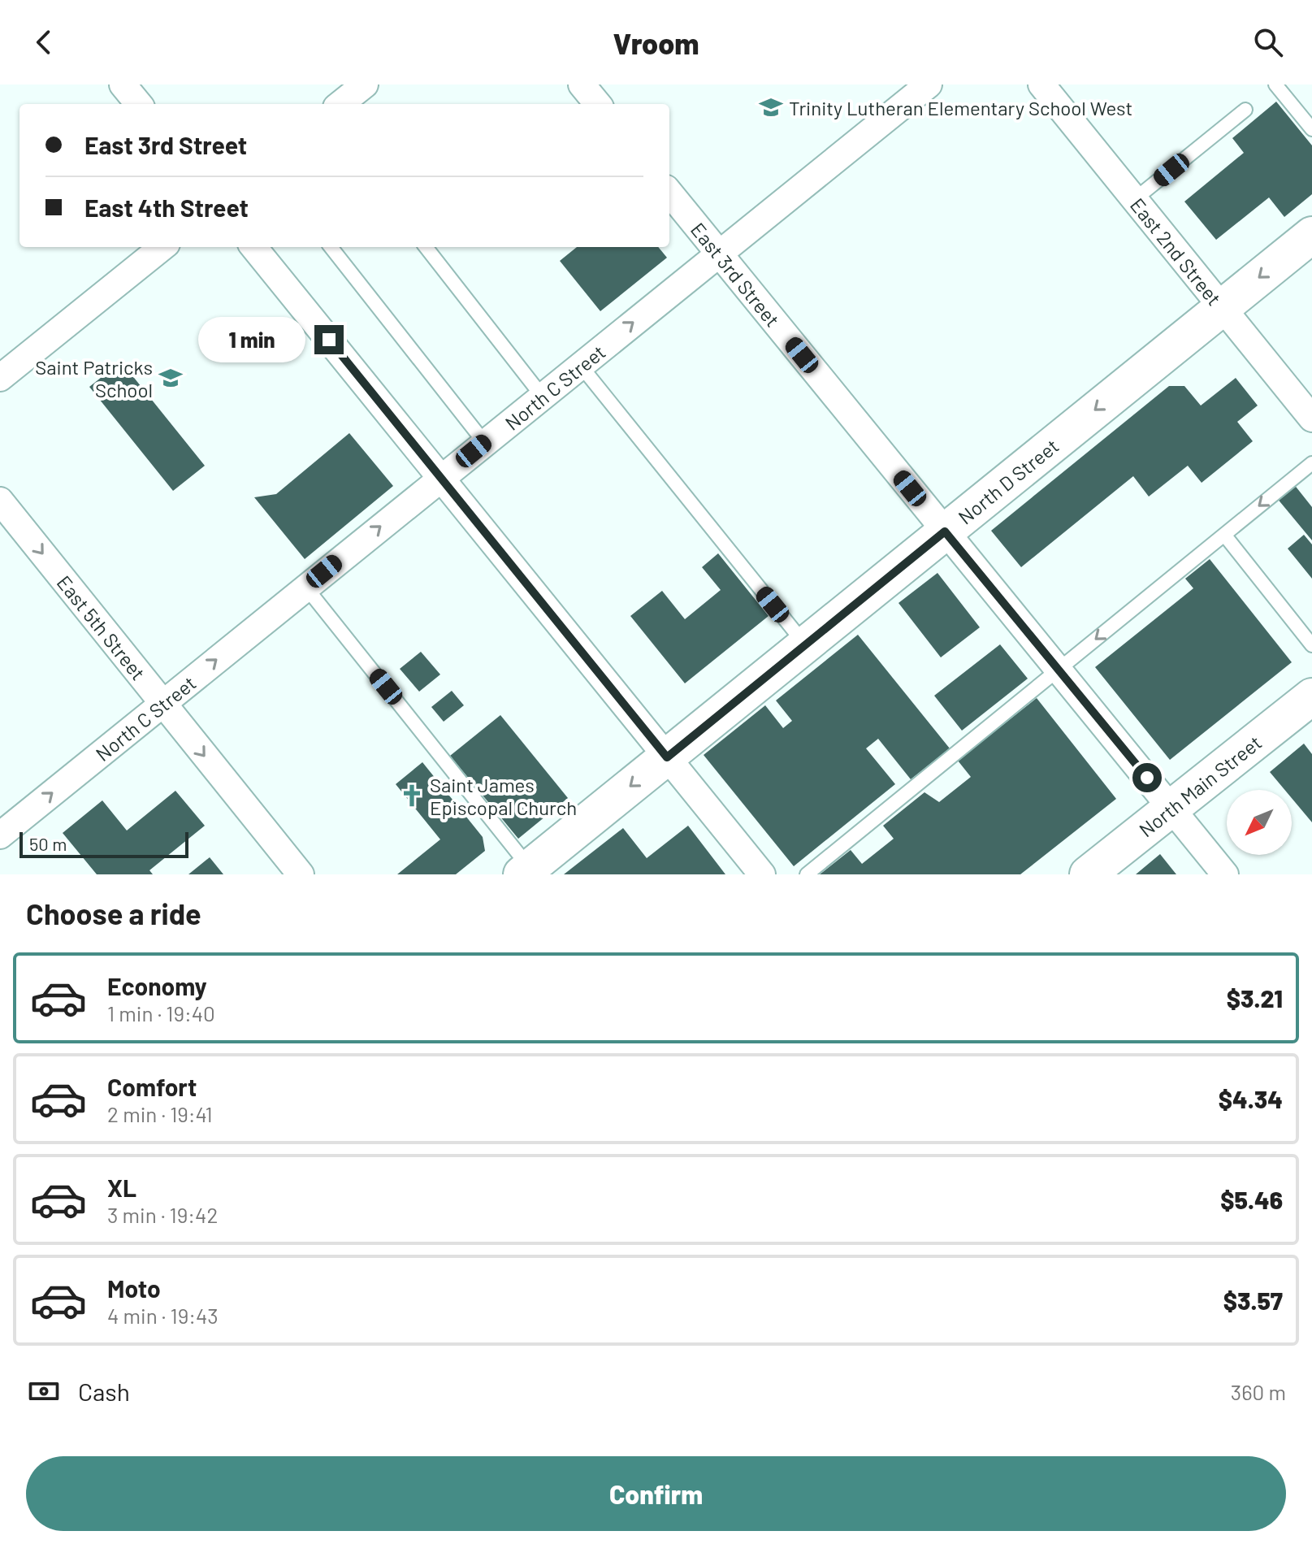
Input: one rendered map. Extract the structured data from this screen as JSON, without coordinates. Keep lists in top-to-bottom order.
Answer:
{
  "streets": {
    "main road": ["North D Street", "North Main Street"],
    "street": [
      "East 2nd Street",
      "East 3rd Street",
      "North C Street",
      "East 5th Street"
    ]
  },
  "crossings": [
    ["East 2nd Street", "North D Street"],
    ["East 3rd Street", "North C Street"],
    ["East 3rd Street", "North D Street"],
    ["East 3rd Street", "North Main Street"],
    ["North C Street", "East 5th Street"]
  ],
  "one_way": ["North C Street", "North D Street", "East 5th Street"],
  "places": {
    "school or university": ["Trinity Lutheran Elementary School West", "Saint Patricks School"],
    "church": ["Saint James Episcopal Church"]
  },
  "scale_bar": "50 m",
  "north": "bottom left",
  "page": {
    "header": "Vroom",
    "banner": ["East 3rd Street", "East 4th Street"],
    "bubble": "1 min",
    "scale": "50 m",
    "heading": "Choose a ride",
    "list": [
      {
        "name": "Economy",
        "note": "1 min · 19:40",
        "value": "$3.21"
      },
      {
        "name": "Comfort",
        "note": "2 min · 19:41",
        "value": "$4.34"
      },
      {
        "name": "XL",
        "note": "3 min · 19:42",
        "value": "$5.46"
      },
      {
        "name": "Moto",
        "note": "4 min · 19:43",
        "value": "$3.57"
      }
    ],
    "pay": ["Cash", "360 m"],
    "buttons": "Confirm"
  }
}
